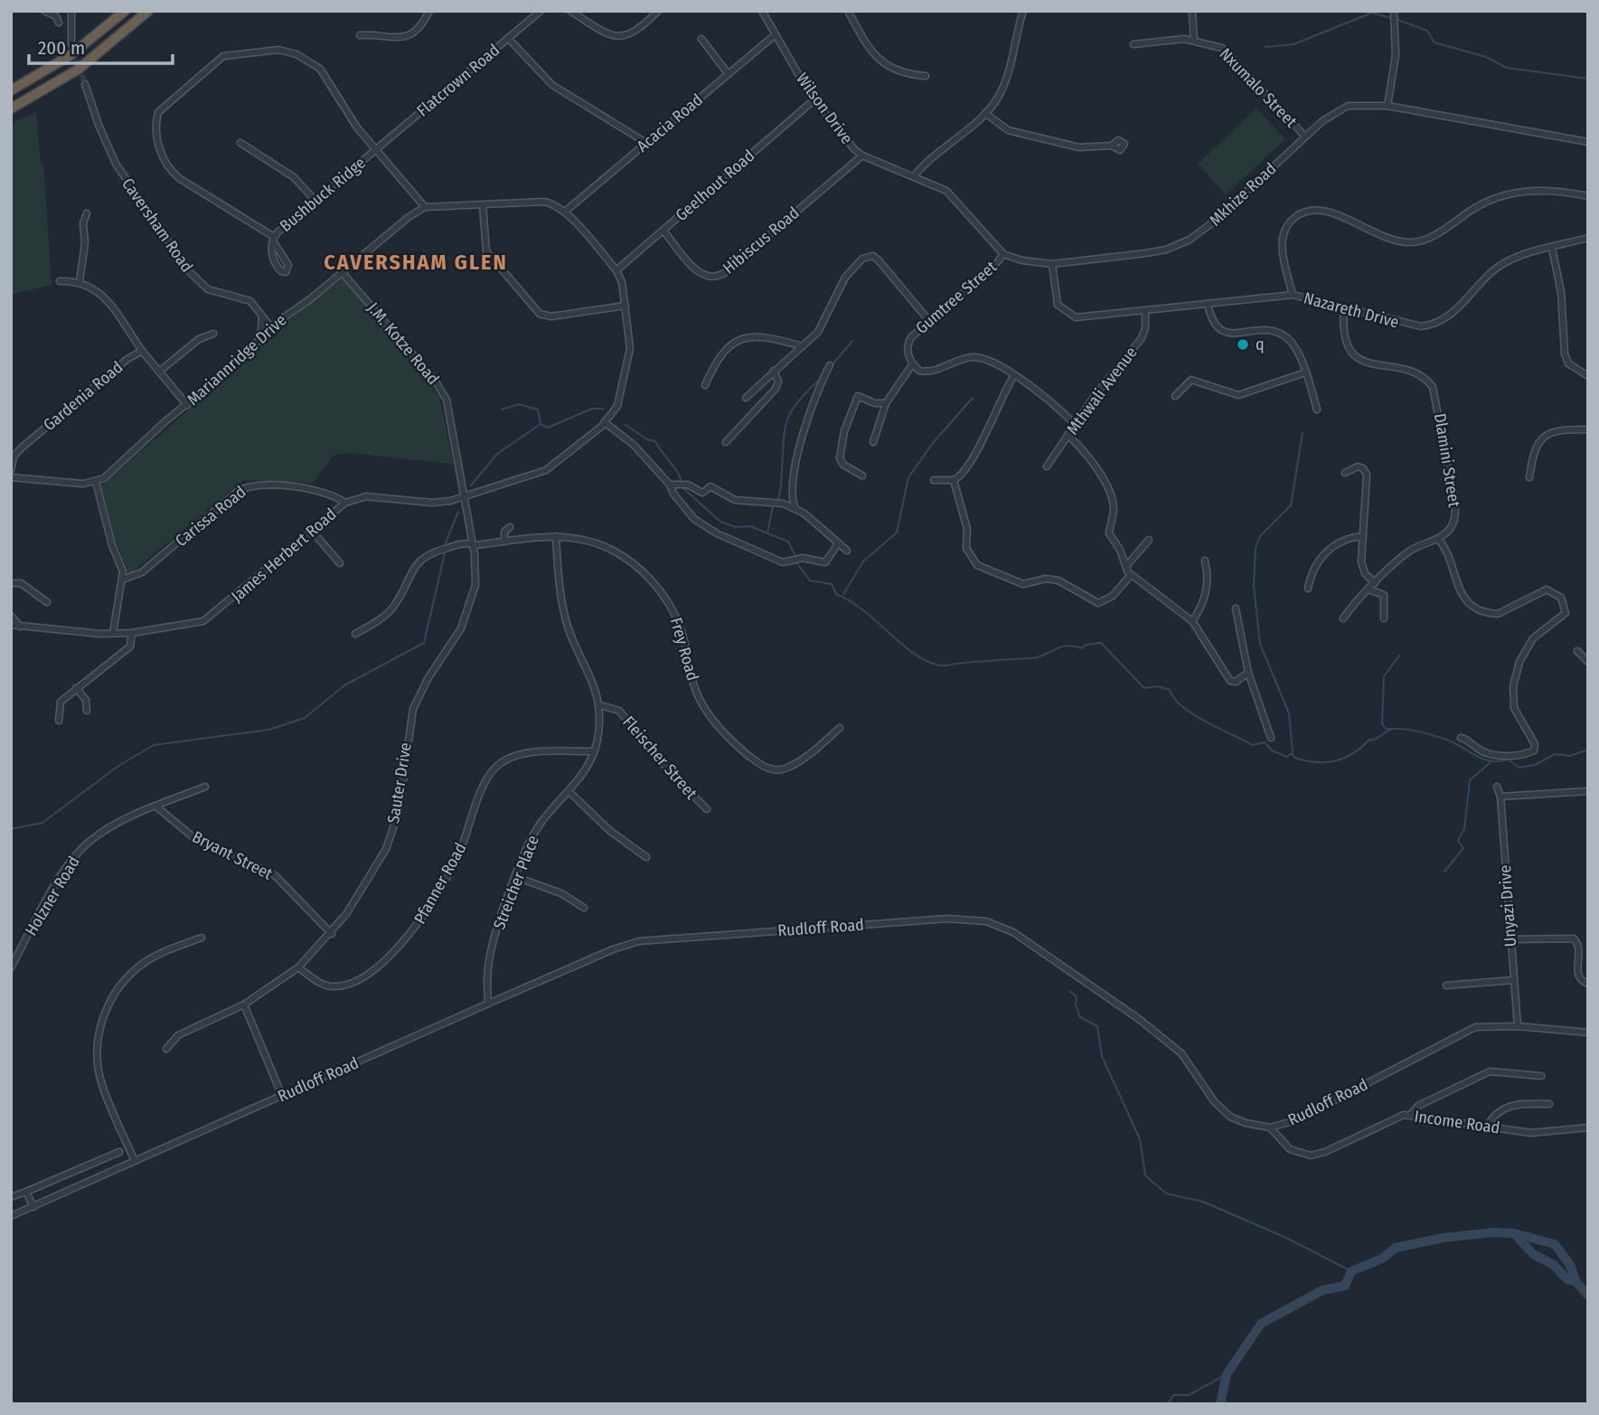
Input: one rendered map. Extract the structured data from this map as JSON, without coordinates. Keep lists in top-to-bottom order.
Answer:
{
  "streets": {
    "street": [
      "Flatcrown Road",
      "Nxumalo Street",
      "Wilson Drive",
      "Acacia Road",
      "Geelhout Road",
      "Bushbuck Ridge",
      "Mkhize Road",
      "Caversham Road",
      "Hibiscus Road",
      "Gumtree Street",
      "Nazareth Drive",
      "J.M. Kotze Road",
      "Mariannridge Drive",
      "Mthwali Avenue",
      "Gardenia Road",
      "Dlamini Street",
      "Carissa Road",
      "James Herbert Road",
      "Frey Road",
      "Fleischer Street",
      "Sauter Drive",
      "Bryant Street",
      "Streicher Place",
      "Pfanner Road",
      "Holzner Road",
      "Unyazi Drive",
      "Rudloff Road",
      "Income Road"
    ]
  },
  "crossings": [
    ["Flatcrown Road", "Bushbuck Ridge"],
    ["Nxumalo Street", "Mkhize Road"],
    ["Wilson Drive", "Acacia Road"],
    ["Wilson Drive", "Geelhout Road"],
    ["Wilson Drive", "Hibiscus Road"],
    ["Acacia Road", "James Herbert Road"],
    ["Geelhout Road", "Hibiscus Road"],
    ["Geelhout Road", "James Herbert Road"],
    ["Bushbuck Ridge", "Mariannridge Drive"],
    ["Mkhize Road", "Gumtree Street"],
    ["Mkhize Road", "Nazareth Drive"],
    ["Caversham Road", "Mariannridge Drive"],
    ["Nazareth Drive", "Mthwali Avenue"],
    ["Nazareth Drive", "Dlamini Street"],
    ["J.M. Kotze Road", "Mariannridge Drive"],
    ["J.M. Kotze Road", "James Herbert Road"],
    ["J.M. Kotze Road", "Sauter Drive"],
    ["Carissa Road", "James Herbert Road"],
    ["James Herbert Road", "Sauter Drive"],
    ["Frey Road", "Sauter Drive"],
    ["Fleischer Street", "Streicher Place"],
    ["Sauter Drive", "Bryant Street"],
    ["Sauter Drive", "Pfanner Road"],
    ["Bryant Street", "Holzner Road"],
    ["Streicher Place", "Pfanner Road"],
    ["Streicher Place", "Rudloff Road"],
    ["Unyazi Drive", "Rudloff Road"],
    ["Rudloff Road", "Income Road"]
  ],
  "districts": ["CAVERSHAM GLEN"],
  "places": ["q"],
  "scale_bar": "200 m"
}
